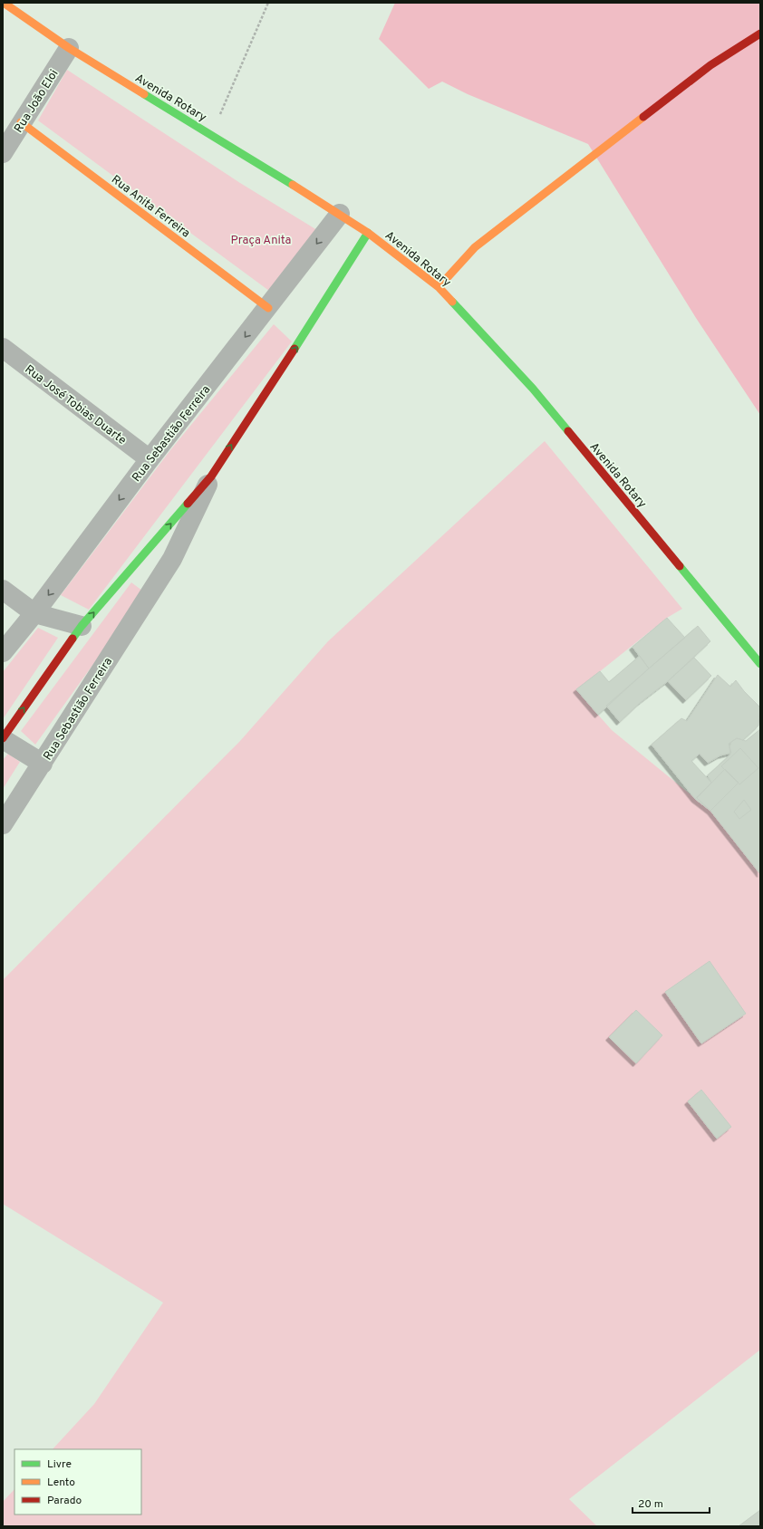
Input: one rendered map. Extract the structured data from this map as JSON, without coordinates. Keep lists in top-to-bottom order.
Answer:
{
  "streets": {
    "street": [
      "Avenida Rotary",
      "Rua João Eloi",
      "Rua Anita Ferreira",
      "Rua José Tobias Duarte",
      "Rua Sebastião Ferreira"
    ]
  },
  "crossings": [
    ["Avenida Rotary", "Rua João Eloi"],
    ["Avenida Rotary", "Rua Sebastião Ferreira"],
    ["Rua João Eloi", "Rua Anita Ferreira"],
    ["Rua Anita Ferreira", "Rua Sebastião Ferreira"],
    ["Rua José Tobias Duarte", "Rua Sebastião Ferreira"]
  ],
  "parks": ["Praça Anita"],
  "legend": ["Livre", "Lento", "Parado"],
  "scale_bar": "20 m"
}
